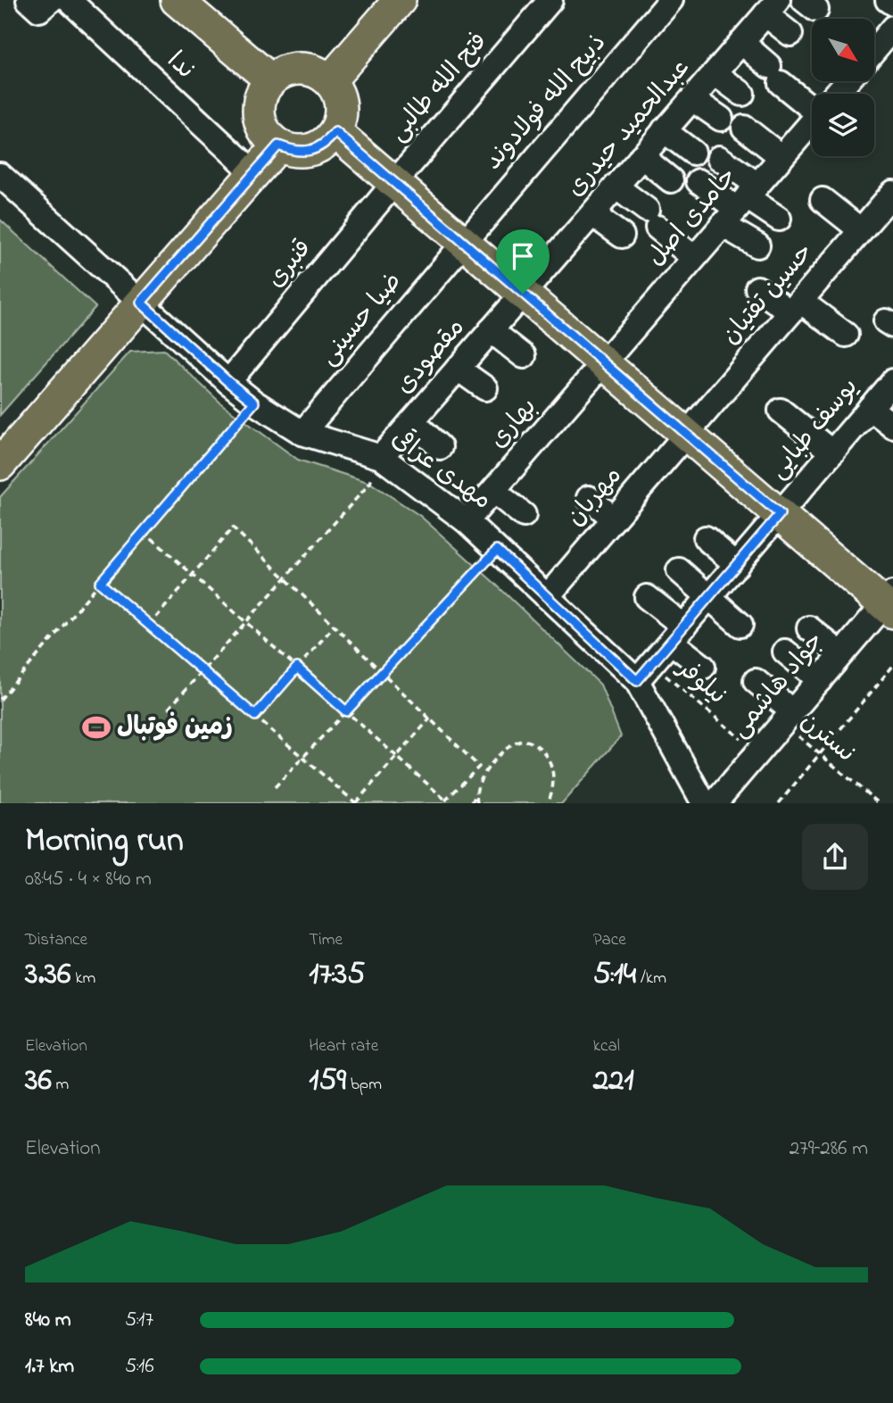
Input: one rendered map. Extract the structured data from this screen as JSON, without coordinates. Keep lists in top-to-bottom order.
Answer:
{
  "streets": {
    "street": [
      "ندا",
      "فتح الله طالبی",
      "ذبیح الله فولادوند",
      "عبدالحمید حیدری",
      "حامدی اصل",
      "قنبری",
      "حسین تفتیان",
      "ضیا حسینی",
      "مقصودی",
      "بهاری",
      "یوسف طبایی",
      "مهدی عراقی",
      "مهربان",
      "جواد هاشمی"
    ],
    "path": ["نیلوفر", "نسترن"]
  },
  "crossings": [
    ["فتح الله طالبی", "قنبری"],
    ["ذبیح الله فولادوند", "ضیا حسینی"],
    ["عبدالحمید حیدری", "مقصودی"],
    ["حامدی اصل", "بهاری"],
    ["قنبری", "مهدی عراقی"],
    ["حسین تفتیان", "مهربان"],
    ["ضیا حسینی", "مهدی عراقی"],
    ["مقصودی", "مهدی عراقی"],
    ["بهاری", "مهدی عراقی"],
    ["یوسف طبایی", "مهدی عراقی"],
    ["یوسف طبایی", "نیلوفر"],
    ["مهدی عراقی", "مهربان"],
    ["مهدی عراقی", "نیلوفر"],
    ["نیلوفر", "جواد هاشمی"],
    ["جواد هاشمی", "نسترن"]
  ],
  "places": {
    "sports": ["زمین فوتبال"]
  },
  "north": "bottom right",
  "page": {
    "heading": ["Morning run", "08:45 · 4 × 840 m"],
    "stats": [
      ["Distance", "3.36 km"],
      ["Time", "17:35"],
      ["Pace", "5:14 /km"],
      ["Elevation", "36 m"],
      ["Heart rate", "159 bpm"],
      ["kcal", "221"]
    ],
    "chart": ["Elevation", "279–286 m"],
    "list": [
      {
        "name": "840 m",
        "note": "5:17"
      },
      {
        "name": "1.7 km",
        "note": "5:16"
      }
    ]
  }
}
